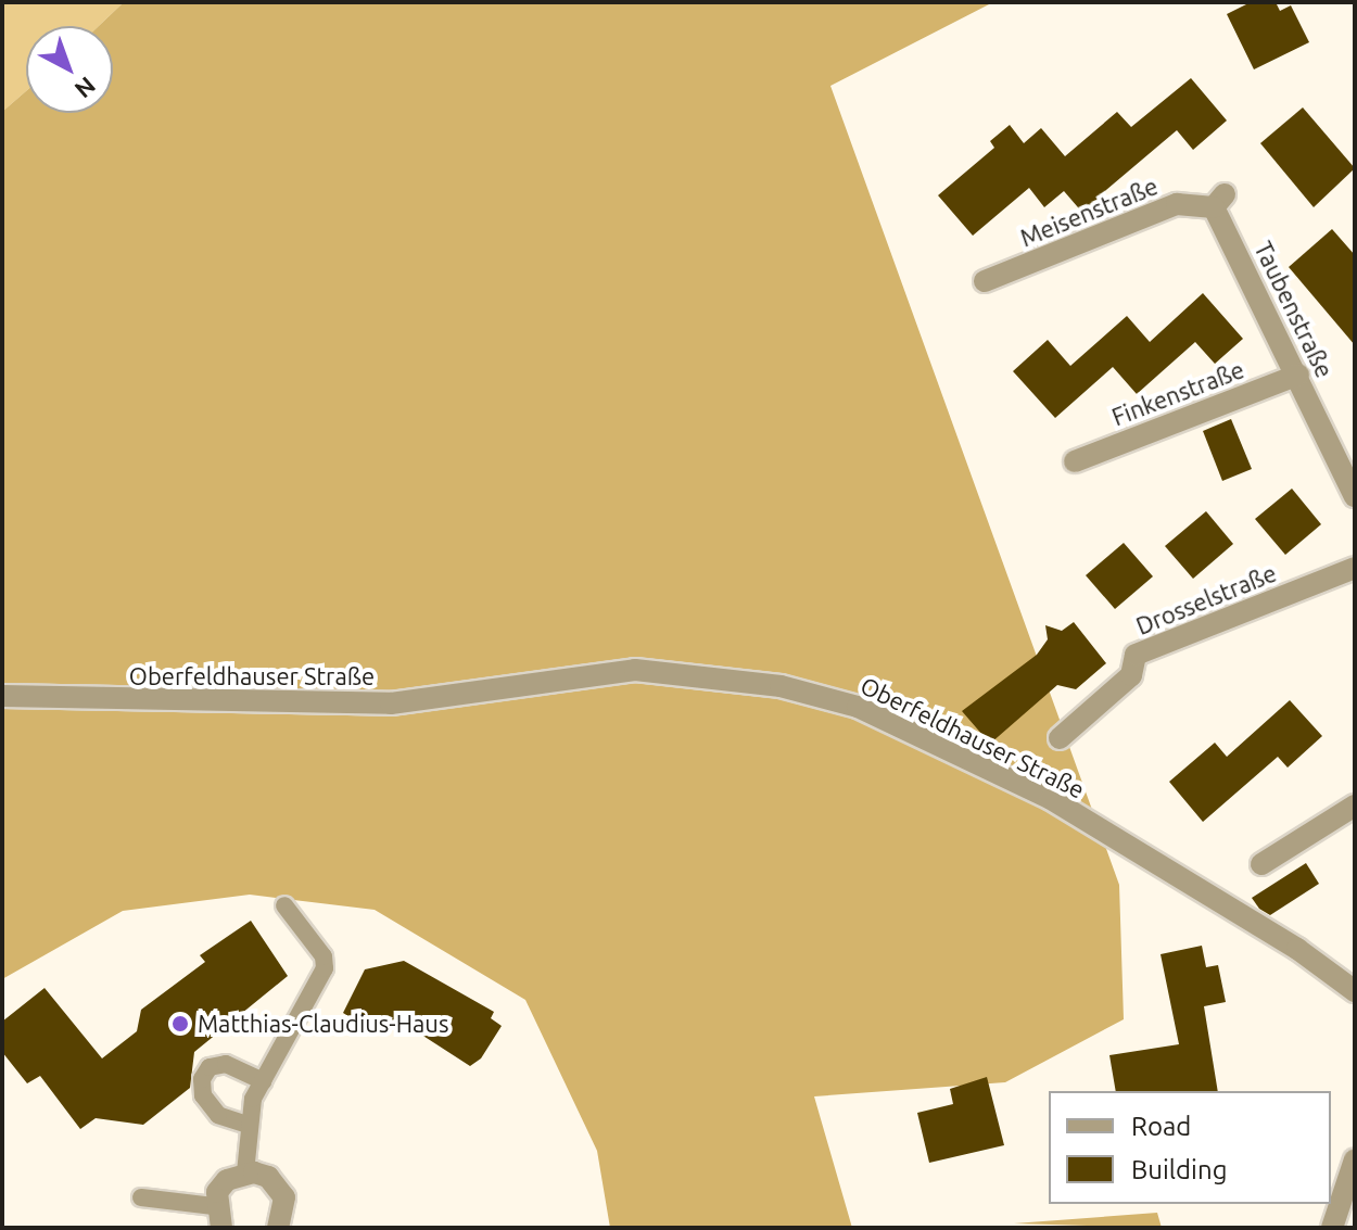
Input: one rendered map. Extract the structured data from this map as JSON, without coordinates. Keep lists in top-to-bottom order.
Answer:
{
  "streets": {
    "street": [
      "Meisenstraße",
      "Taubenstraße",
      "Finkenstraße",
      "Drosselstraße",
      "Oberfeldhauser Straße"
    ]
  },
  "crossings": [
    ["Meisenstraße", "Taubenstraße"],
    ["Taubenstraße", "Finkenstraße"]
  ],
  "places": ["Matthias-Claudius-Haus"],
  "legend": ["Road", "Building"],
  "north": "bottom right"
}
